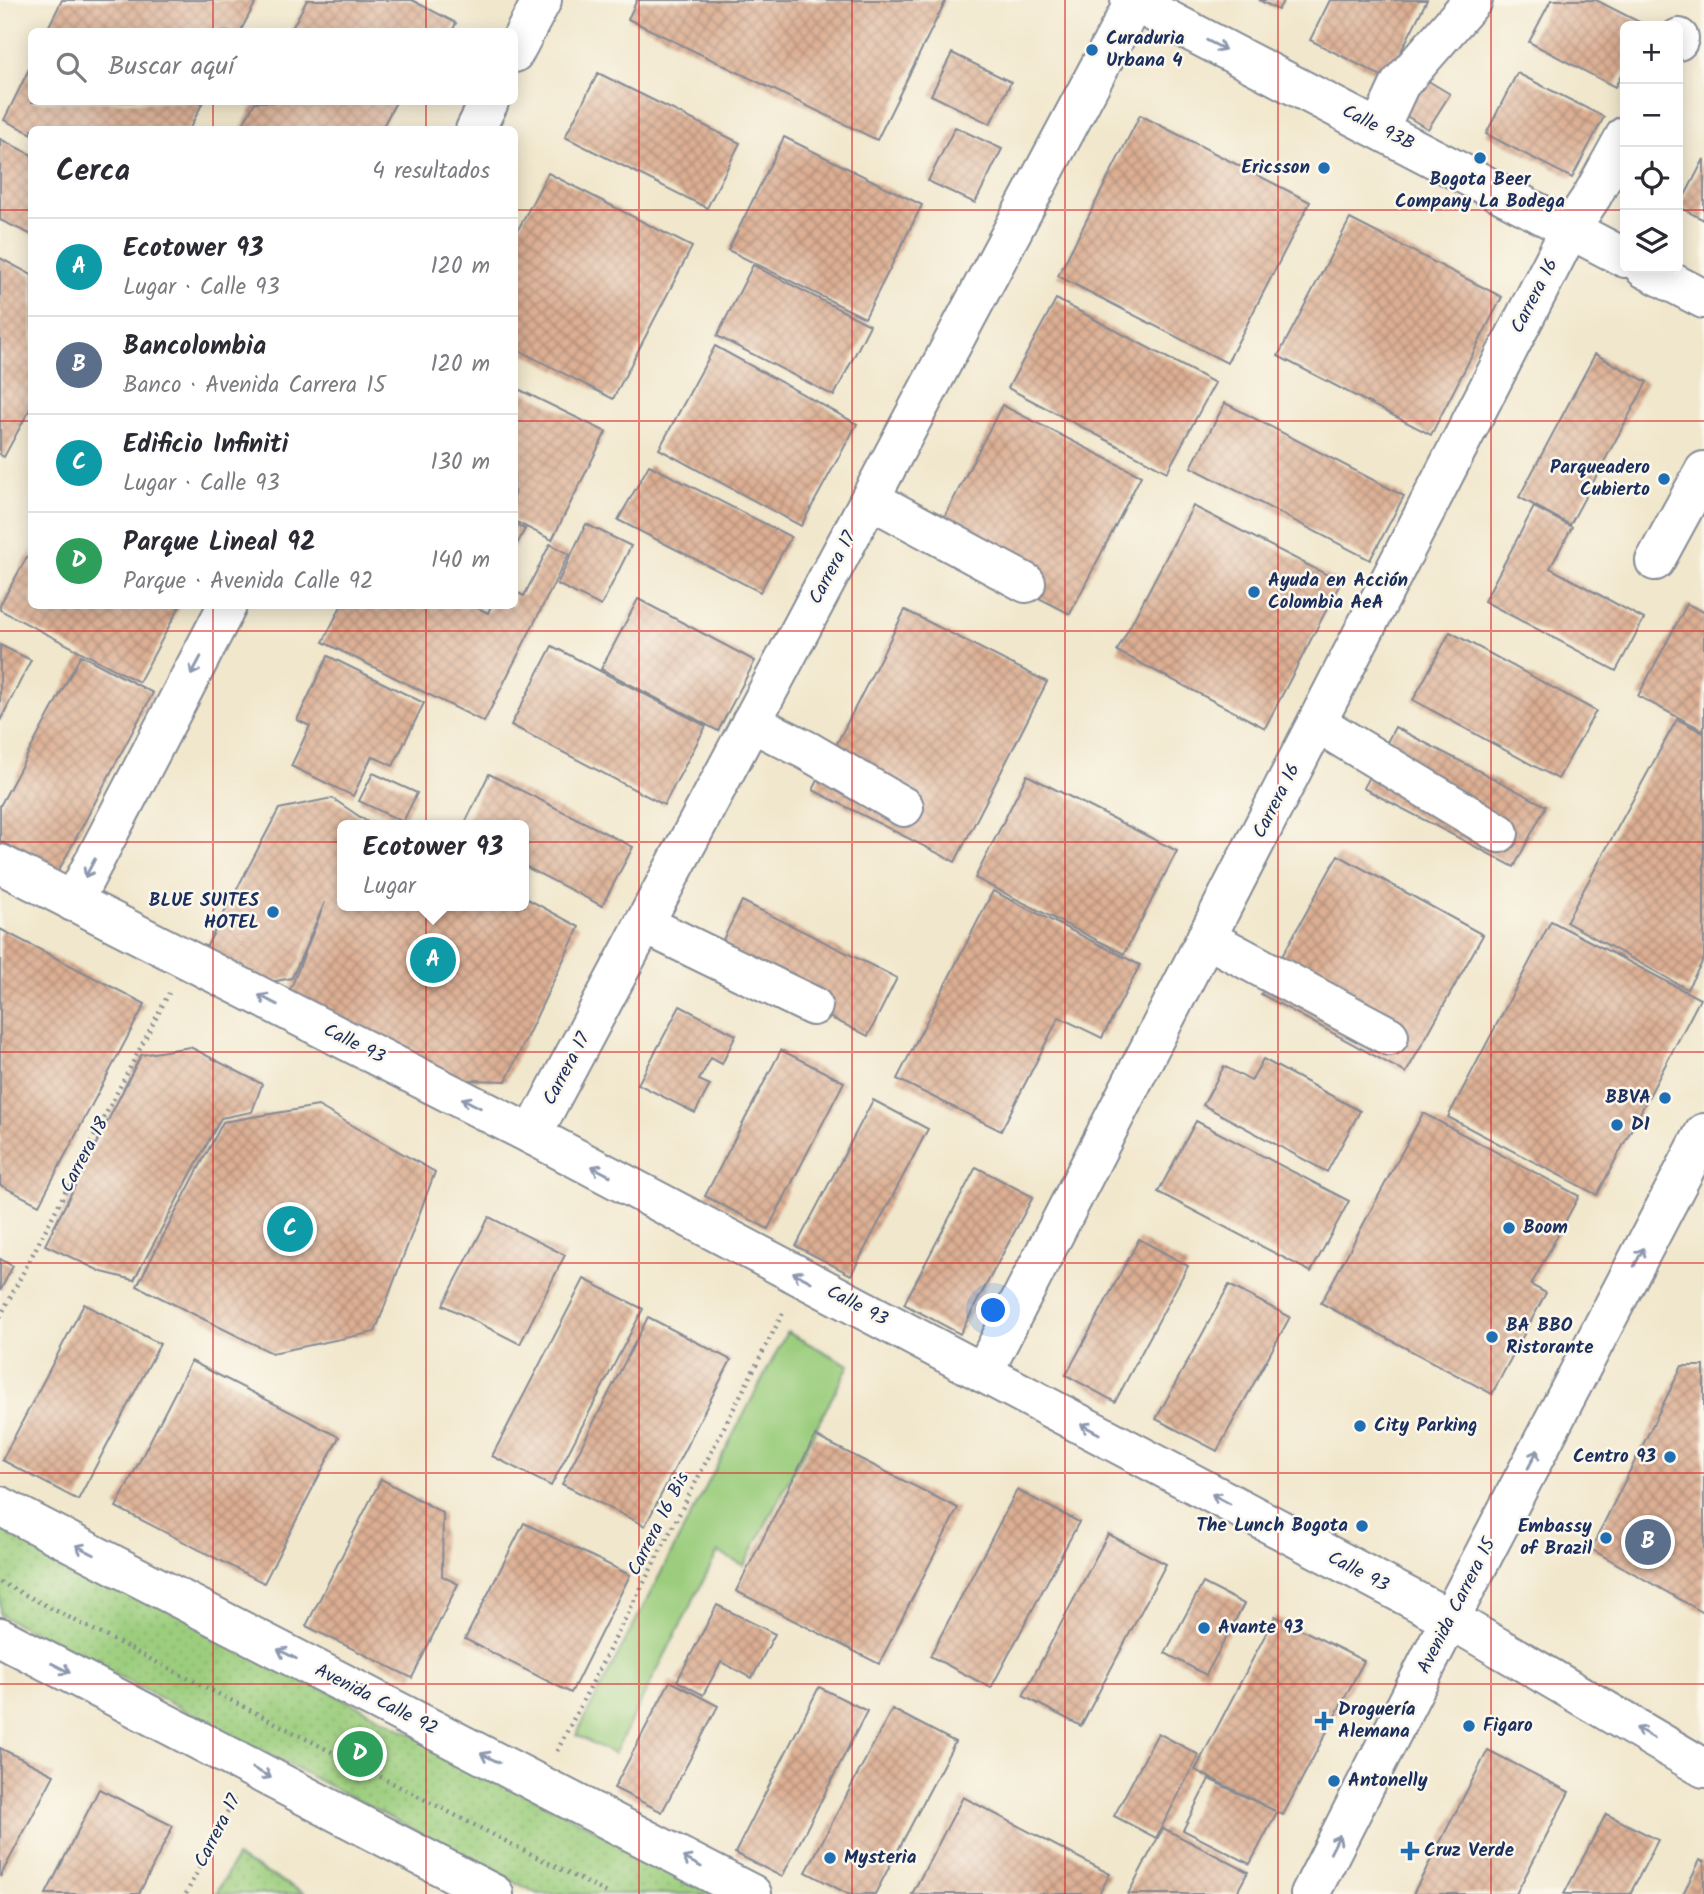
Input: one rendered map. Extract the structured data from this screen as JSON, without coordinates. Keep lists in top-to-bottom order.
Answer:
{
  "streets": {
    "street": [
      "Calle 93B",
      "Carrera 16",
      "Carrera 17",
      "Calle 93",
      "Avenida Carrera 15",
      "Avenida Calle 92"
    ],
    "path": ["Carrera 18", "Carrera 16 Bis"]
  },
  "crossings": [
    ["Calle 93B", "Carrera 16"],
    ["Calle 93B", "Carrera 17"],
    ["Carrera 16", "Calle 93"],
    ["Carrera 17", "Calle 93"],
    ["Calle 93", "Carrera 16 Bis"],
    ["Calle 93", "Avenida Carrera 15"],
    ["Carrera 16 Bis", "Avenida Calle 92"]
  ],
  "one_way": ["Calle 93B", "Calle 93", "Avenida Carrera 15"],
  "places": {
    "other": [
      "Curaduria Urbana 4",
      "Bogota Beer Company La Bodega",
      "Ericsson",
      "Parqueadero Cubierto",
      "Ayuda en Acción Colombia AeA",
      "BLUE SUITES HOTEL",
      "BBVA",
      "D1",
      "Boom",
      "BA BBO Ristorante",
      "City Parking",
      "Centro 93",
      "The Lunch Bogota",
      "Embassy of Brazil",
      "Avante 93",
      "Figaro",
      "Antonelly",
      "Mysteria"
    ],
    "health": ["Droguería Alemana", "Cruz Verde"]
  },
  "page": {
    "map_buttons": ["+", "−"],
    "search": "Buscar aquí",
    "heading": ["Cerca", "4 resultados"],
    "list": [
      {
        "mark": "A",
        "name": "Ecotower 93",
        "note": "Lugar · Calle 93",
        "value": "120 m"
      },
      {
        "mark": "B",
        "name": "Bancolombia",
        "note": "Banco · Avenida Carrera 15",
        "value": "120 m"
      },
      {
        "mark": "C",
        "name": "Edificio Infiniti",
        "note": "Lugar · Calle 93",
        "value": "130 m"
      },
      {
        "mark": "D",
        "name": "Parque Lineal 92",
        "note": "Parque · Avenida Calle 92",
        "value": "140 m"
      }
    ],
    "popup": ["Ecotower 93", "Lugar"],
    "pins": [
      "A",
      "C",
      "B",
      "D"
    ]
  }
}
